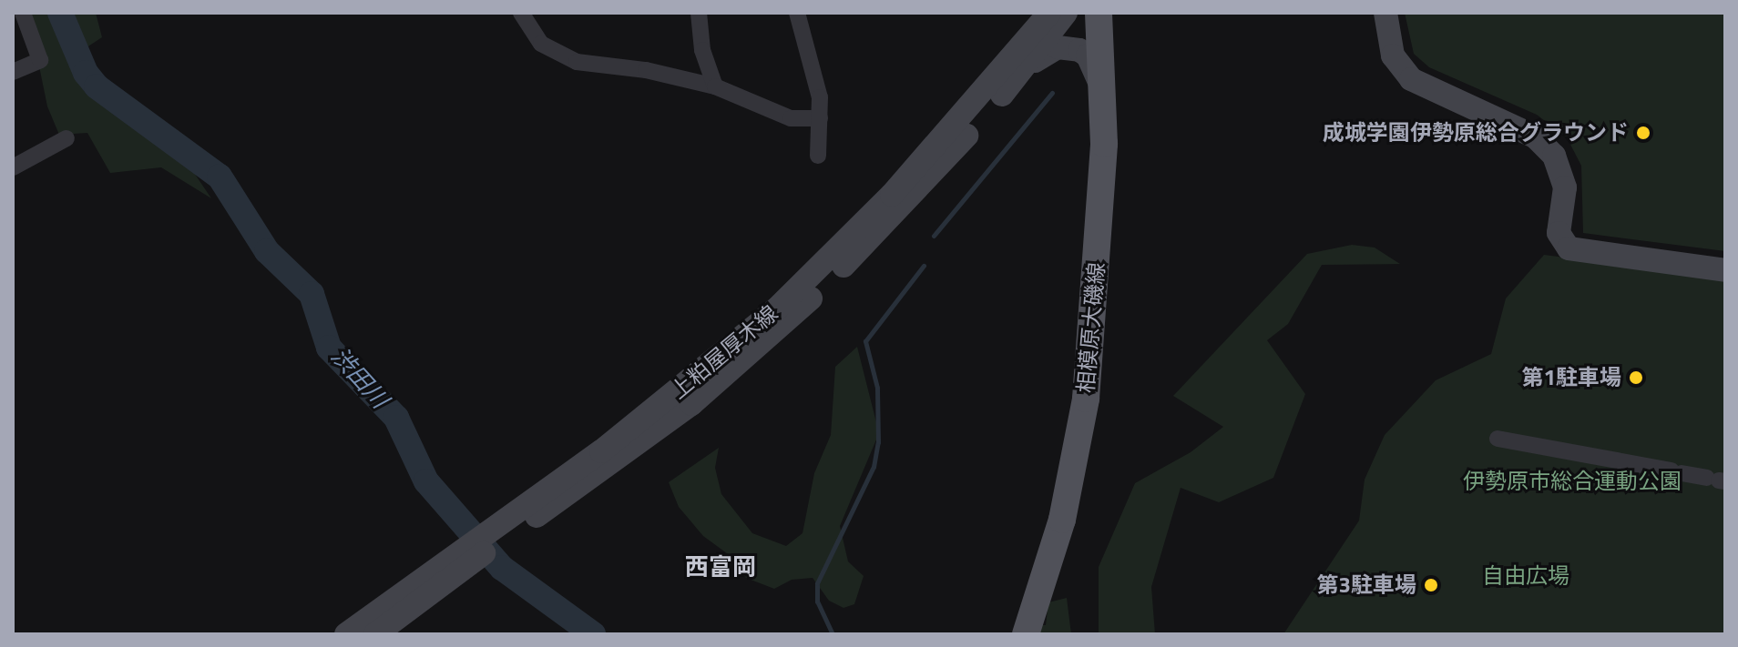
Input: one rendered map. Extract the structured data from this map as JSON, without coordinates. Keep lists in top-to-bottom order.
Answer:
{
  "streets": {
    "main road": ["相模原大磯線", "上粕屋厚木線"]
  },
  "districts": ["西富岡"],
  "water": ["渋田川"],
  "parks": ["伊勢原市総合運動公園", "自由広場"],
  "places": ["成城学園伊勢原総合グラウンド", "第1駐車場", "第3駐車場"]
}
